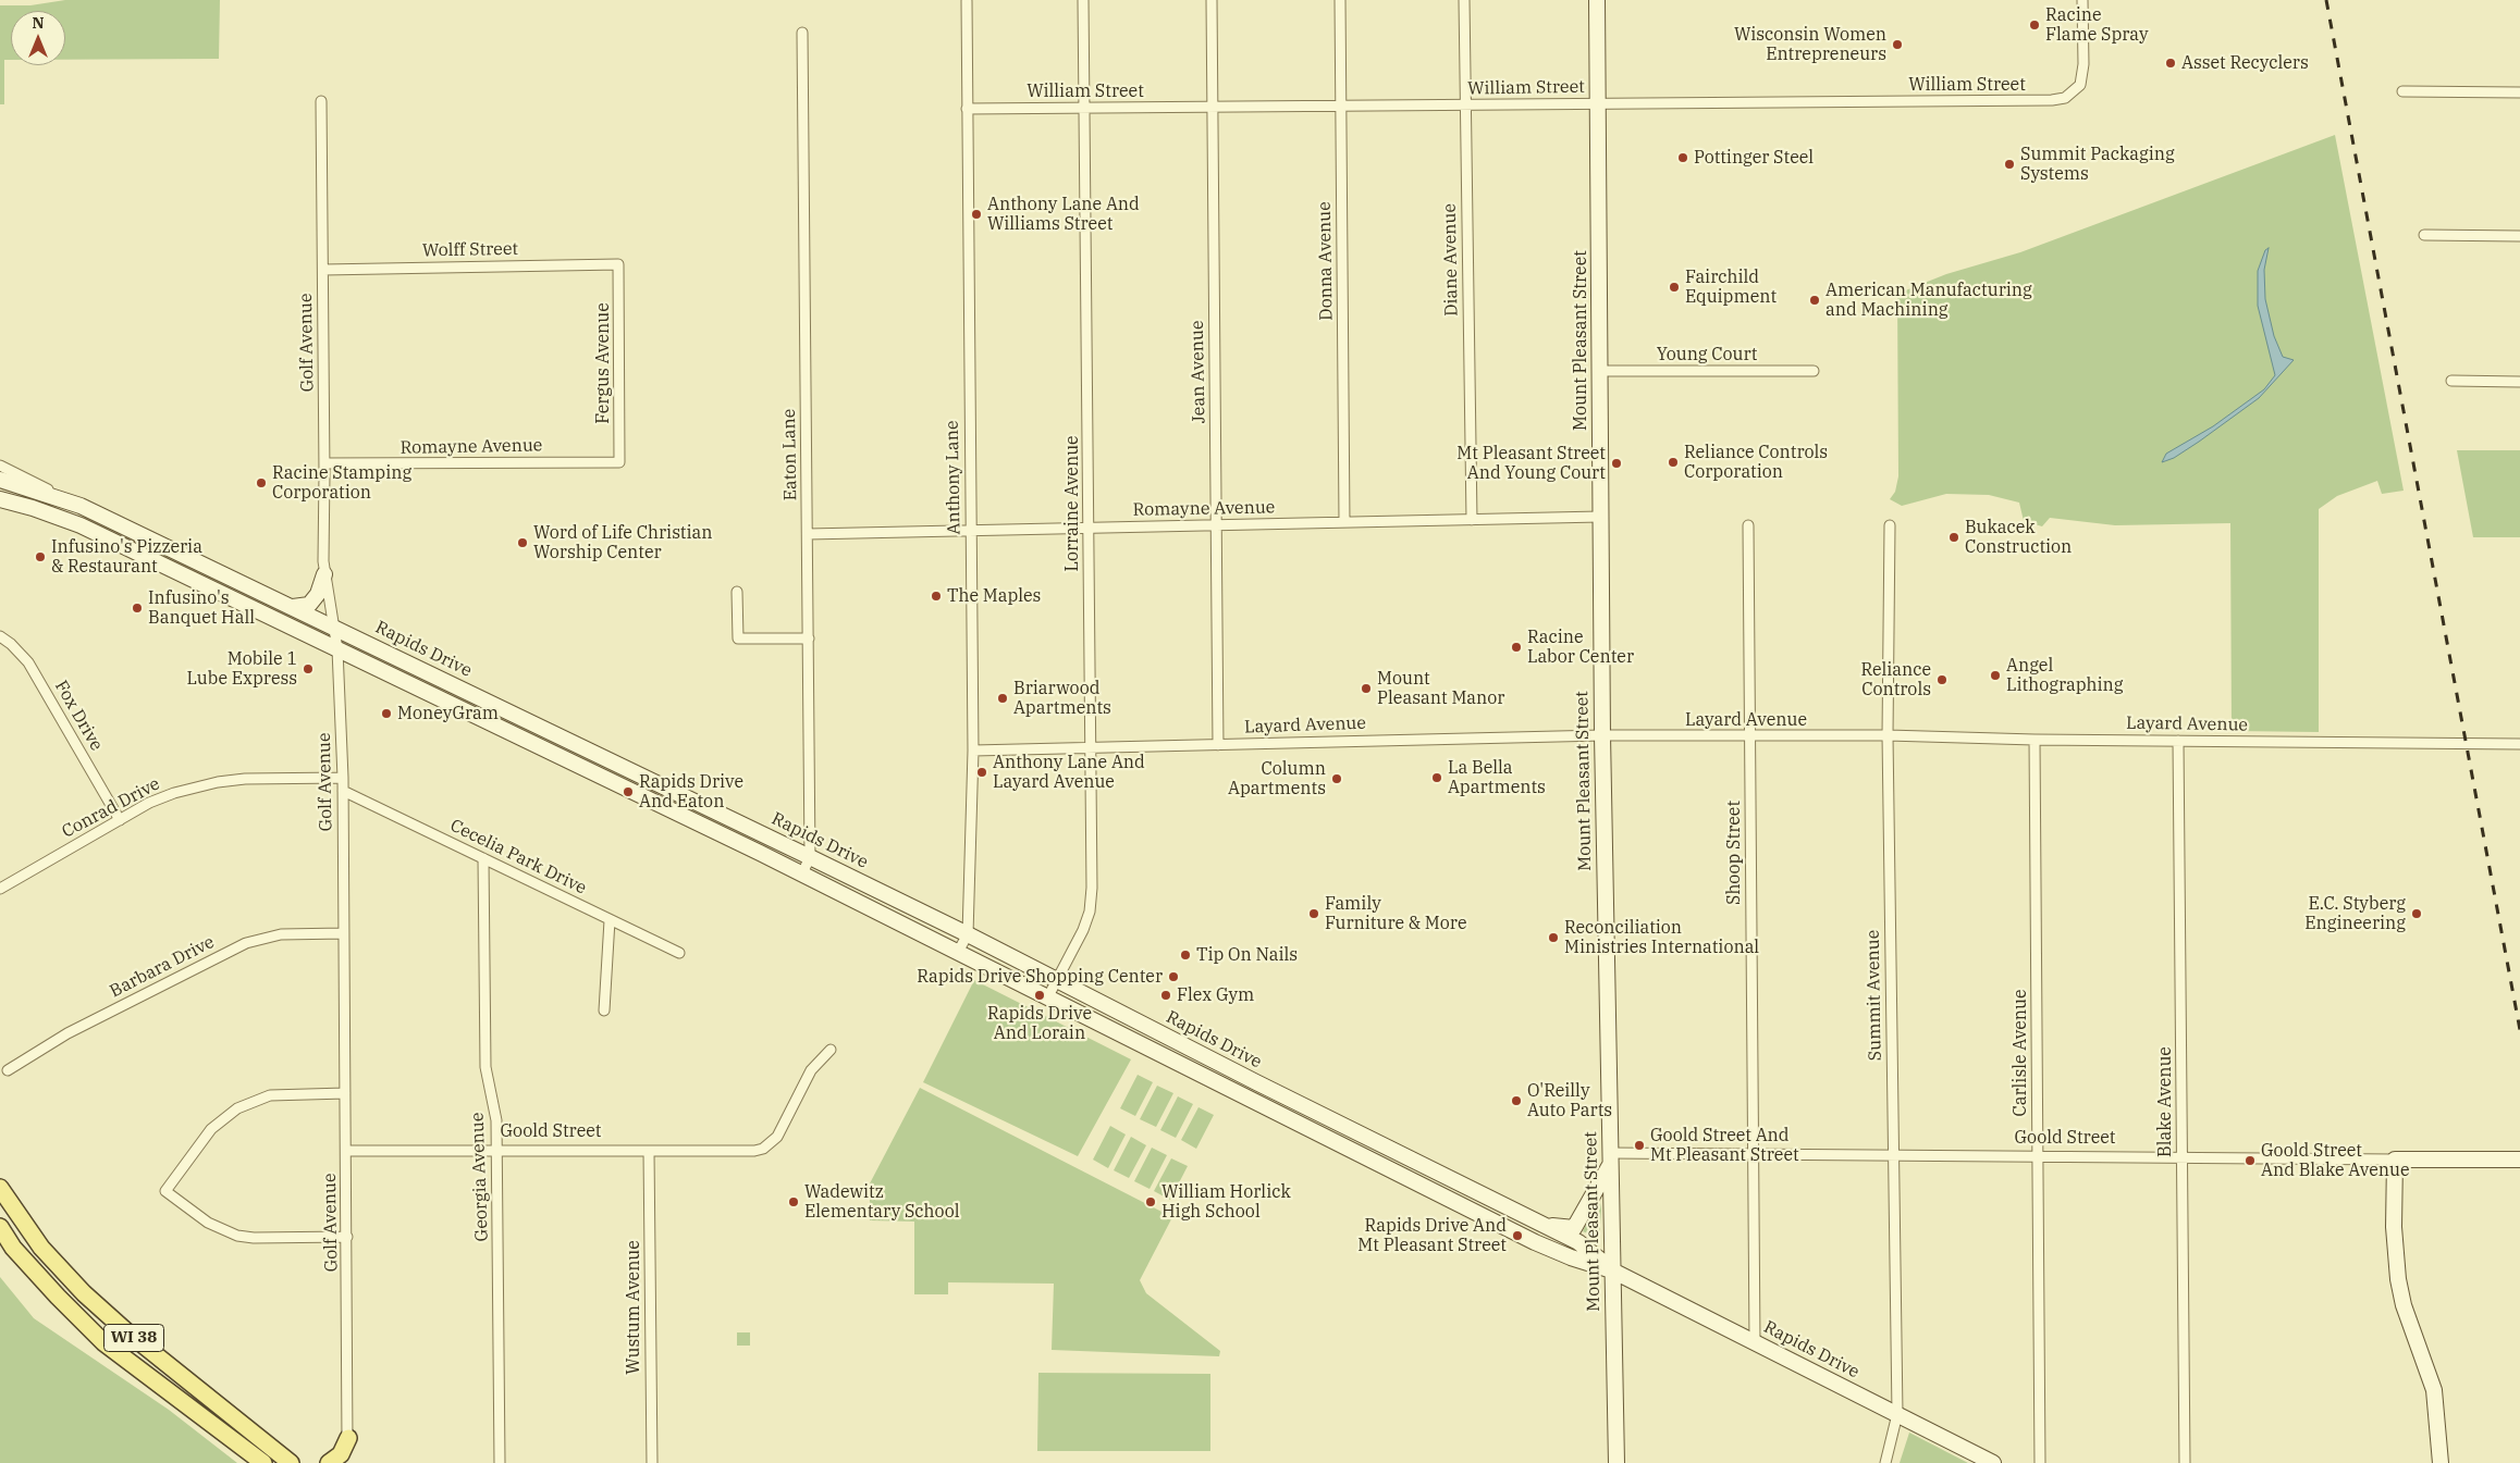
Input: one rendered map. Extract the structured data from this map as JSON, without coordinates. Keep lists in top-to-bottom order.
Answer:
{
  "streets": {
    "main road": ["WI 38"],
    "street": [
      "William Street",
      "Wolff Street",
      "Diane Avenue",
      "Donna Avenue",
      "Mount Pleasant Street",
      "Golf Avenue",
      "Young Court",
      "Fergus Avenue",
      "Jean Avenue",
      "Romayne Avenue",
      "Eaton Lane",
      "Anthony Lane",
      "Lorraine Avenue",
      "Rapids Drive",
      "Fox Drive",
      "Layard Avenue",
      "Conrad Drive",
      "Shoop Street",
      "Cecelia Park Drive",
      "Barbara Drive",
      "Summit Avenue",
      "Carlisle Avenue",
      "Blake Avenue",
      "Goold Street",
      "Georgia Avenue",
      "Wustum Avenue"
    ]
  },
  "crossings": [
    ["William Street", "Diane Avenue"],
    ["William Street", "Donna Avenue"],
    ["William Street", "Mount Pleasant Street"],
    ["William Street", "Jean Avenue"],
    ["William Street", "Anthony Lane"],
    ["William Street", "Lorraine Avenue"],
    ["Wolff Street", "Golf Avenue"],
    ["Wolff Street", "Fergus Avenue"],
    ["Diane Avenue", "Romayne Avenue"],
    ["Donna Avenue", "Romayne Avenue"],
    ["Mount Pleasant Street", "Young Court"],
    ["Mount Pleasant Street", "Romayne Avenue"],
    ["Mount Pleasant Street", "Rapids Drive"],
    ["Mount Pleasant Street", "Layard Avenue"],
    ["Mount Pleasant Street", "Goold Street"],
    ["Golf Avenue", "Romayne Avenue"],
    ["Golf Avenue", "Rapids Drive"],
    ["Golf Avenue", "Conrad Drive"],
    ["Golf Avenue", "Cecelia Park Drive"],
    ["Golf Avenue", "Barbara Drive"],
    ["Golf Avenue", "Goold Street"],
    ["Fergus Avenue", "Romayne Avenue"],
    ["Jean Avenue", "Romayne Avenue"],
    ["Jean Avenue", "Layard Avenue"],
    ["Romayne Avenue", "Eaton Lane"],
    ["Romayne Avenue", "Anthony Lane"],
    ["Romayne Avenue", "Lorraine Avenue"],
    ["Eaton Lane", "Rapids Drive"],
    ["Anthony Lane", "Rapids Drive"],
    ["Anthony Lane", "Layard Avenue"],
    ["Lorraine Avenue", "Rapids Drive"],
    ["Lorraine Avenue", "Layard Avenue"],
    ["Rapids Drive", "Shoop Street"],
    ["Rapids Drive", "Summit Avenue"],
    ["Fox Drive", "Conrad Drive"],
    ["Layard Avenue", "Shoop Street"],
    ["Layard Avenue", "Summit Avenue"],
    ["Layard Avenue", "Carlisle Avenue"],
    ["Layard Avenue", "Blake Avenue"],
    ["Shoop Street", "Goold Street"],
    ["Cecelia Park Drive", "Georgia Avenue"],
    ["Summit Avenue", "Goold Street"],
    ["Carlisle Avenue", "Goold Street"],
    ["Blake Avenue", "Goold Street"],
    ["Goold Street", "Georgia Avenue"],
    ["Goold Street", "Wustum Avenue"]
  ],
  "places": [
    "Racine Flame Spray",
    "Wisconsin Women Entrepreneurs",
    "Asset Recyclers",
    "Pottinger Steel",
    "Summit Packaging Systems",
    "Anthony Lane And Williams Street",
    "Fairchild Equipment",
    "American Manufacturing and Machining",
    "Reliance Controls Corporation",
    "Mt Pleasant Street And Young Court",
    "Racine Stamping Corporation",
    "Bukacek Construction",
    "Word of Life Christian Worship Center",
    "Infusino's Pizzeria & Restaurant",
    "The Maples",
    "Infusino's Banquet Hall",
    "Racine Labor Center",
    "Mobile 1 Lube Express",
    "Angel Lithographing",
    "Reliance Controls",
    "Mount Pleasant Manor",
    "Briarwood Apartments",
    "MoneyGram",
    "Anthony Lane And Layard Avenue",
    "La Bella Apartments",
    "Column Apartments",
    "Rapids Drive And Eaton",
    "Family Furniture & More",
    "E.C. Styberg Engineering",
    "Reconciliation Ministries International",
    "Tip On Nails",
    "Rapids Drive Shopping Center",
    "Rapids Drive And Lorain",
    "Flex Gym",
    "O'Reilly Auto Parts",
    "Goold Street And Mt Pleasant Street",
    "Goold Street And Blake Avenue",
    "Wadewitz Elementary School",
    "William Horlick High School",
    "Rapids Drive And Mt Pleasant Street"
  ],
  "north": "top"
}
